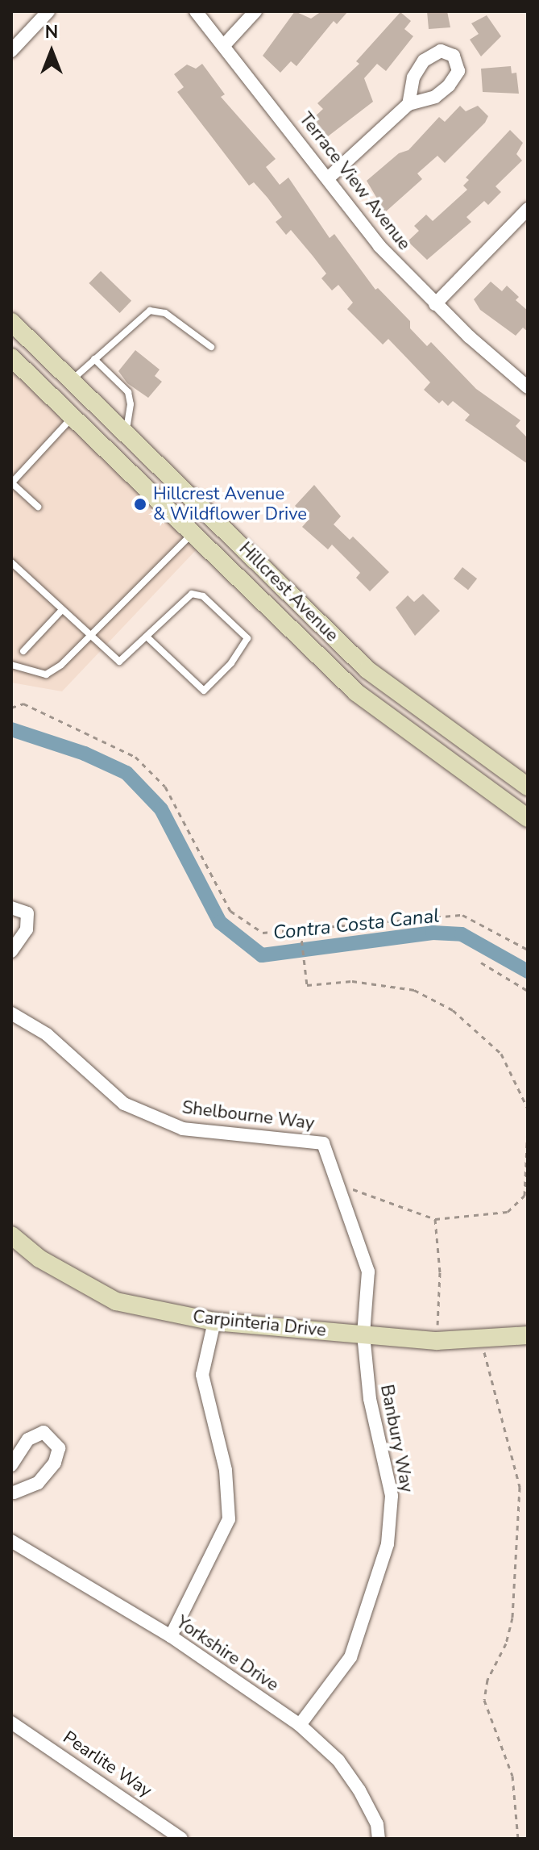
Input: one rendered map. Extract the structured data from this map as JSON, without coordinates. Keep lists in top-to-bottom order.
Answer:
{
  "streets": {
    "main road": ["Hillcrest Avenue", "Carpinteria Drive"],
    "street": [
      "Terrace View Avenue",
      "Shelbourne Way",
      "Banbury Way",
      "Yorkshire Drive",
      "Pearlite Way"
    ]
  },
  "crossings": [
    ["Shelbourne Way", "Banbury Way"],
    ["Carpinteria Drive", "Banbury Way"],
    ["Banbury Way", "Yorkshire Drive"]
  ],
  "water": ["Contra Costa Canal"],
  "places": ["Hillcrest Avenue & Wildflower Drive"],
  "north": "top"
}
